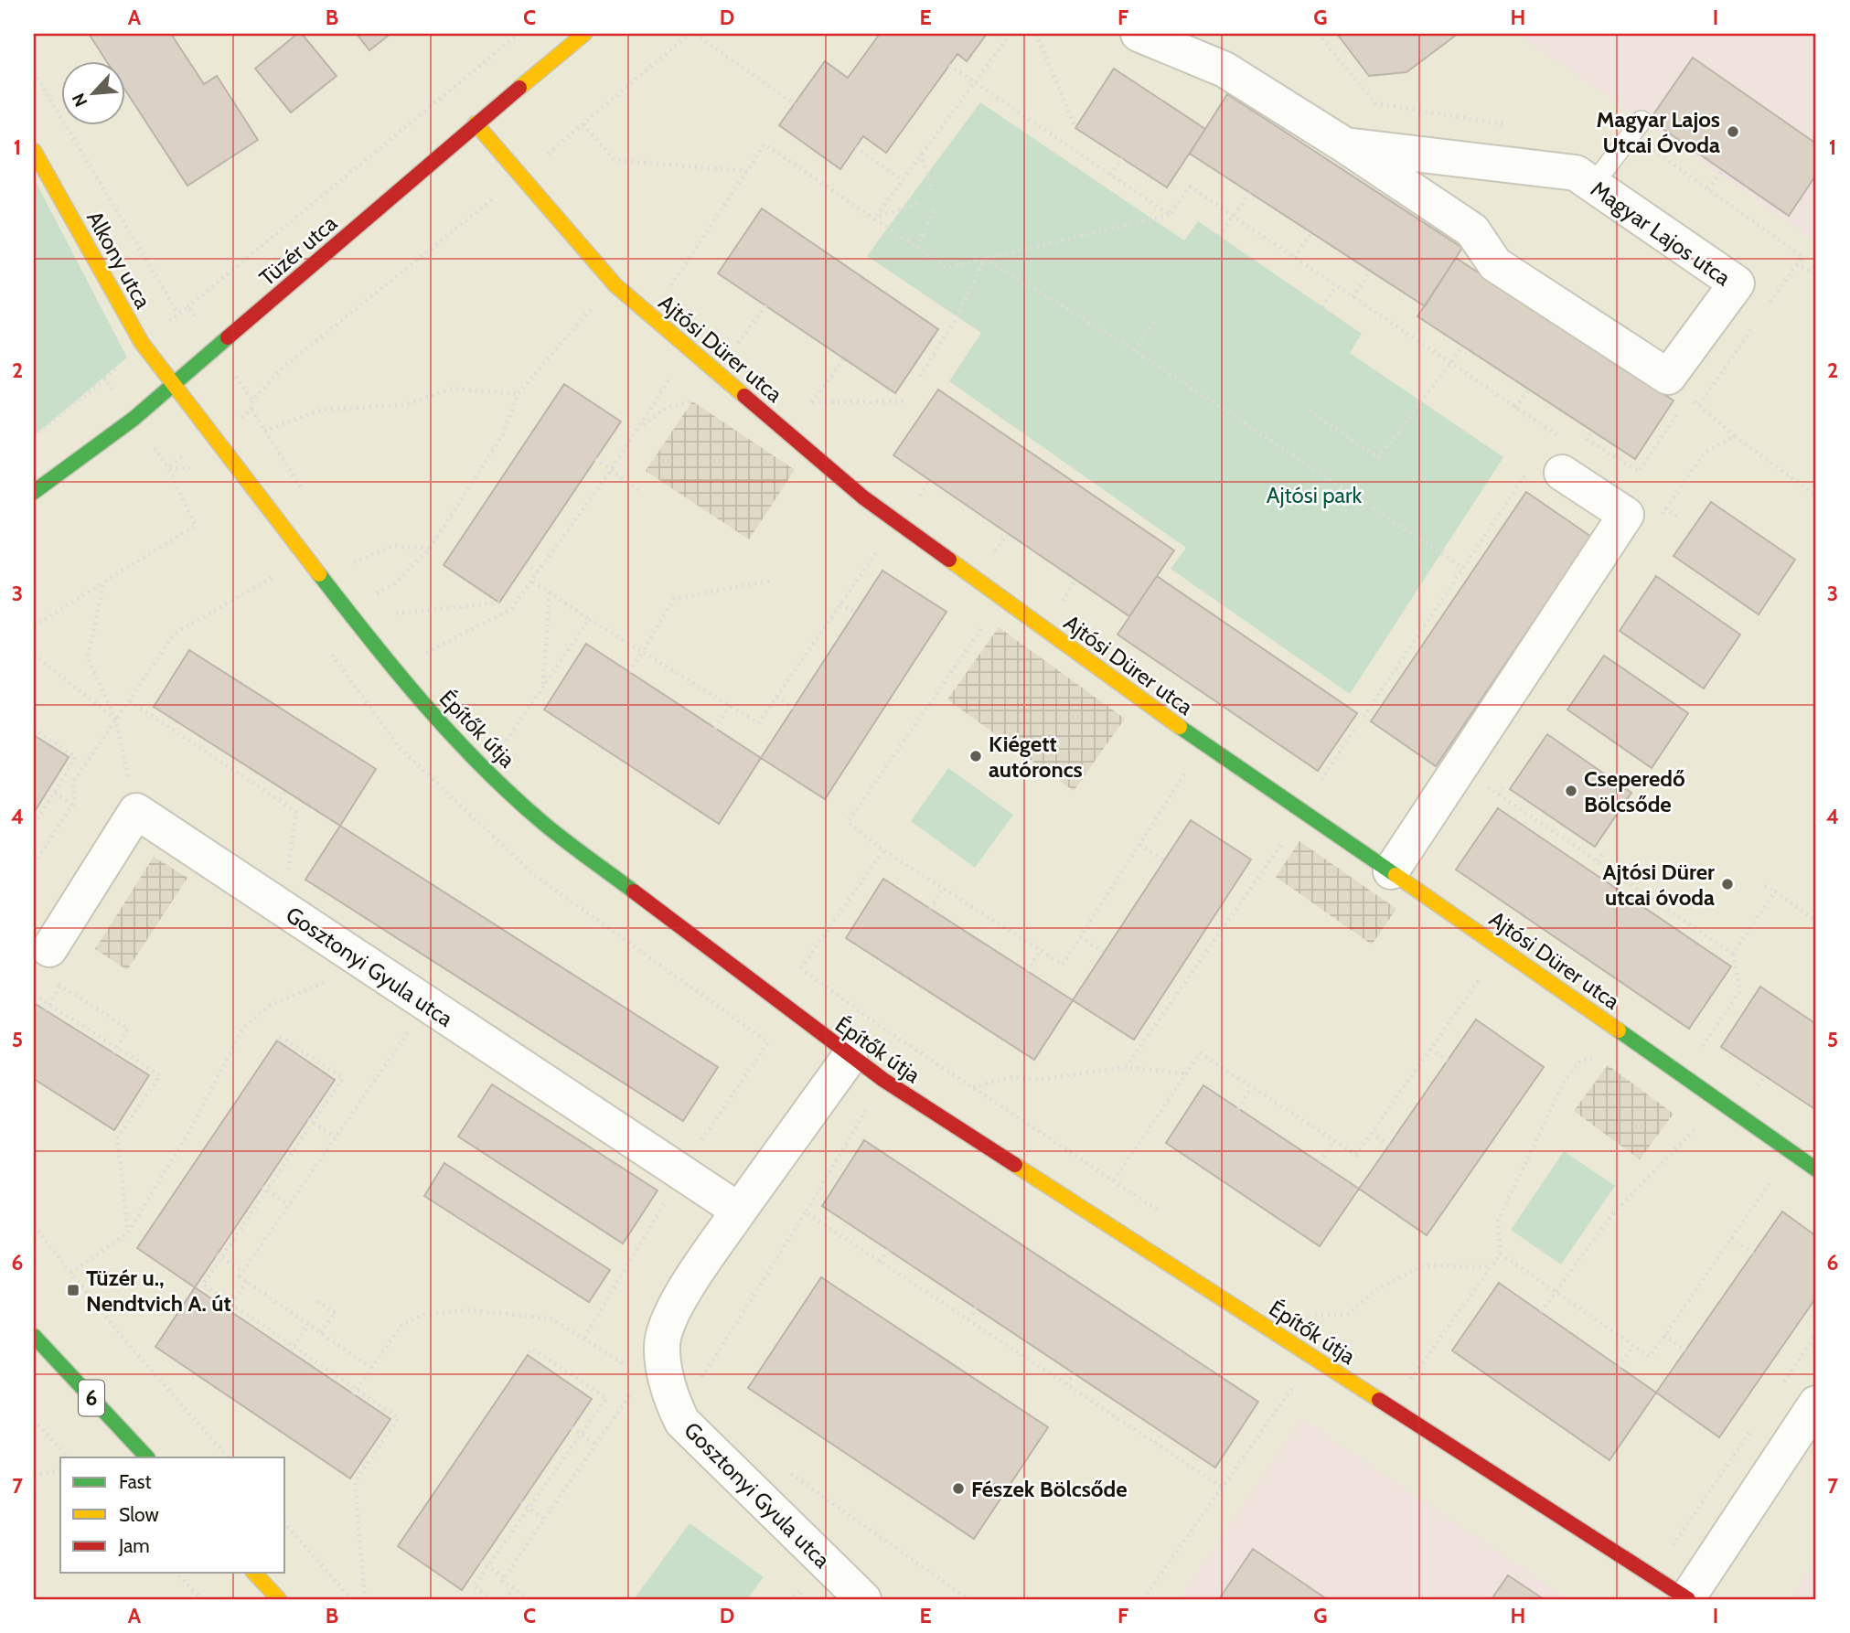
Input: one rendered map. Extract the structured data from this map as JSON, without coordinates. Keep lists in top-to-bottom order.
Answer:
{
  "streets": {
    "street": [
      "Magyar Lajos utca",
      "Tüzér utca",
      "Alkony utca",
      "Ajtósi Dürer utca",
      "Építők útja",
      "Gosztonyi Gyula utca",
      "6"
    ]
  },
  "crossings": [
    ["Tüzér utca", "Alkony utca"],
    ["Tüzér utca", "Ajtósi Dürer utca"],
    ["Tüzér utca", "Építők útja"],
    ["Alkony utca", "Építők útja"],
    ["Építők útja", "Gosztonyi Gyula utca"]
  ],
  "parks": ["Ajtósi park"],
  "places": {
    "other": [
      "Magyar Lajos Utcai Óvoda",
      "Kiégett autóroncs",
      "Cseperedő Bölcsőde",
      "Ajtósi Dürer utcai óvoda",
      "Fészek Bölcsőde"
    ],
    "transit": ["Tüzér u., Nendtvich A. út"]
  },
  "legend": ["Fast", "Slow", "Jam"],
  "north": "bottom left",
  "grid": {
    "columns": [
      "A",
      "B",
      "C",
      "D",
      "E",
      "F",
      "G",
      "H",
      "I"
    ],
    "rows": [
      "1",
      "2",
      "3",
      "4",
      "5",
      "6",
      "7"
    ]
  }
}
